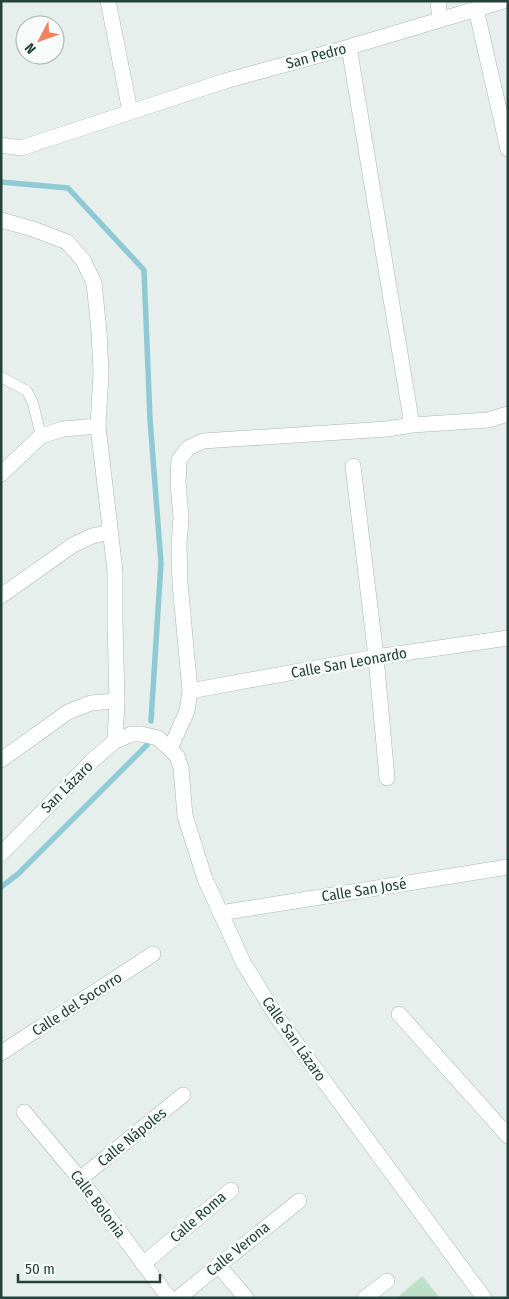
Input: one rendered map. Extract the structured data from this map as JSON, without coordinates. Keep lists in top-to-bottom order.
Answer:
{
  "streets": {
    "street": [
      "San Pedro",
      "Calle San Leonardo",
      "San Lázaro",
      "Calle San José",
      "Calle del Socorro",
      "Calle San Lázaro",
      "Calle Nápoles",
      "Calle Bolonia",
      "Calle Roma",
      "Calle Verona"
    ]
  },
  "crossings": [
    ["San Lázaro", "Calle San Lázaro"],
    ["Calle San José", "Calle San Lázaro"],
    ["Calle Nápoles", "Calle Bolonia"],
    ["Calle Bolonia", "Calle Roma"]
  ],
  "scale_bar": "50 m",
  "north": "bottom left"
}
